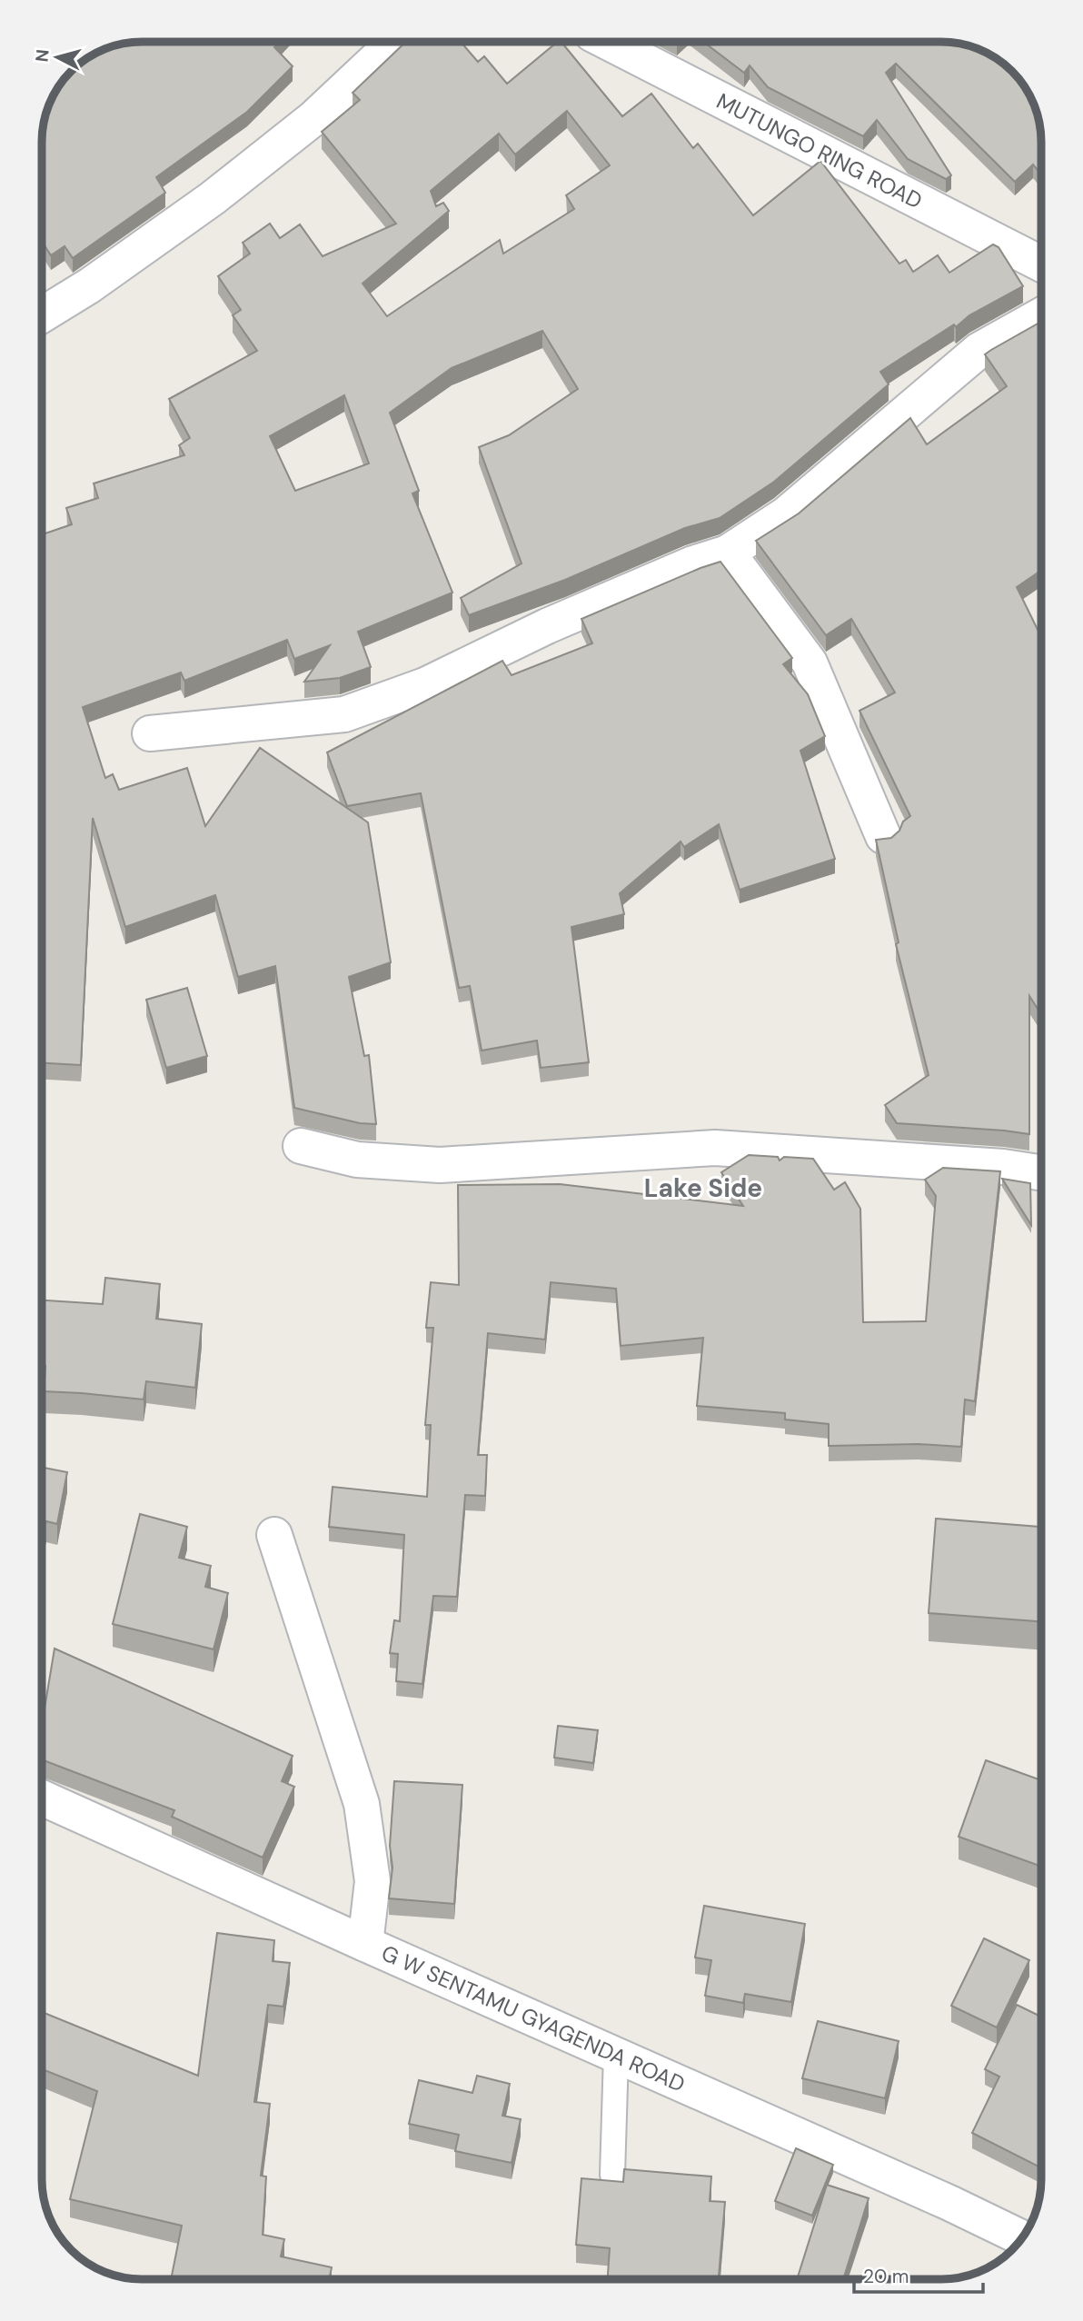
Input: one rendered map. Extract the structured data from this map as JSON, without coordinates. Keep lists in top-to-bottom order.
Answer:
{
  "streets": {
    "street": ["MUTUNGO RING ROAD", "G W SENTAMU GYAGENDA ROAD"]
  },
  "districts": ["Lake Side"],
  "scale_bar": "20 m",
  "north": "left"
}
